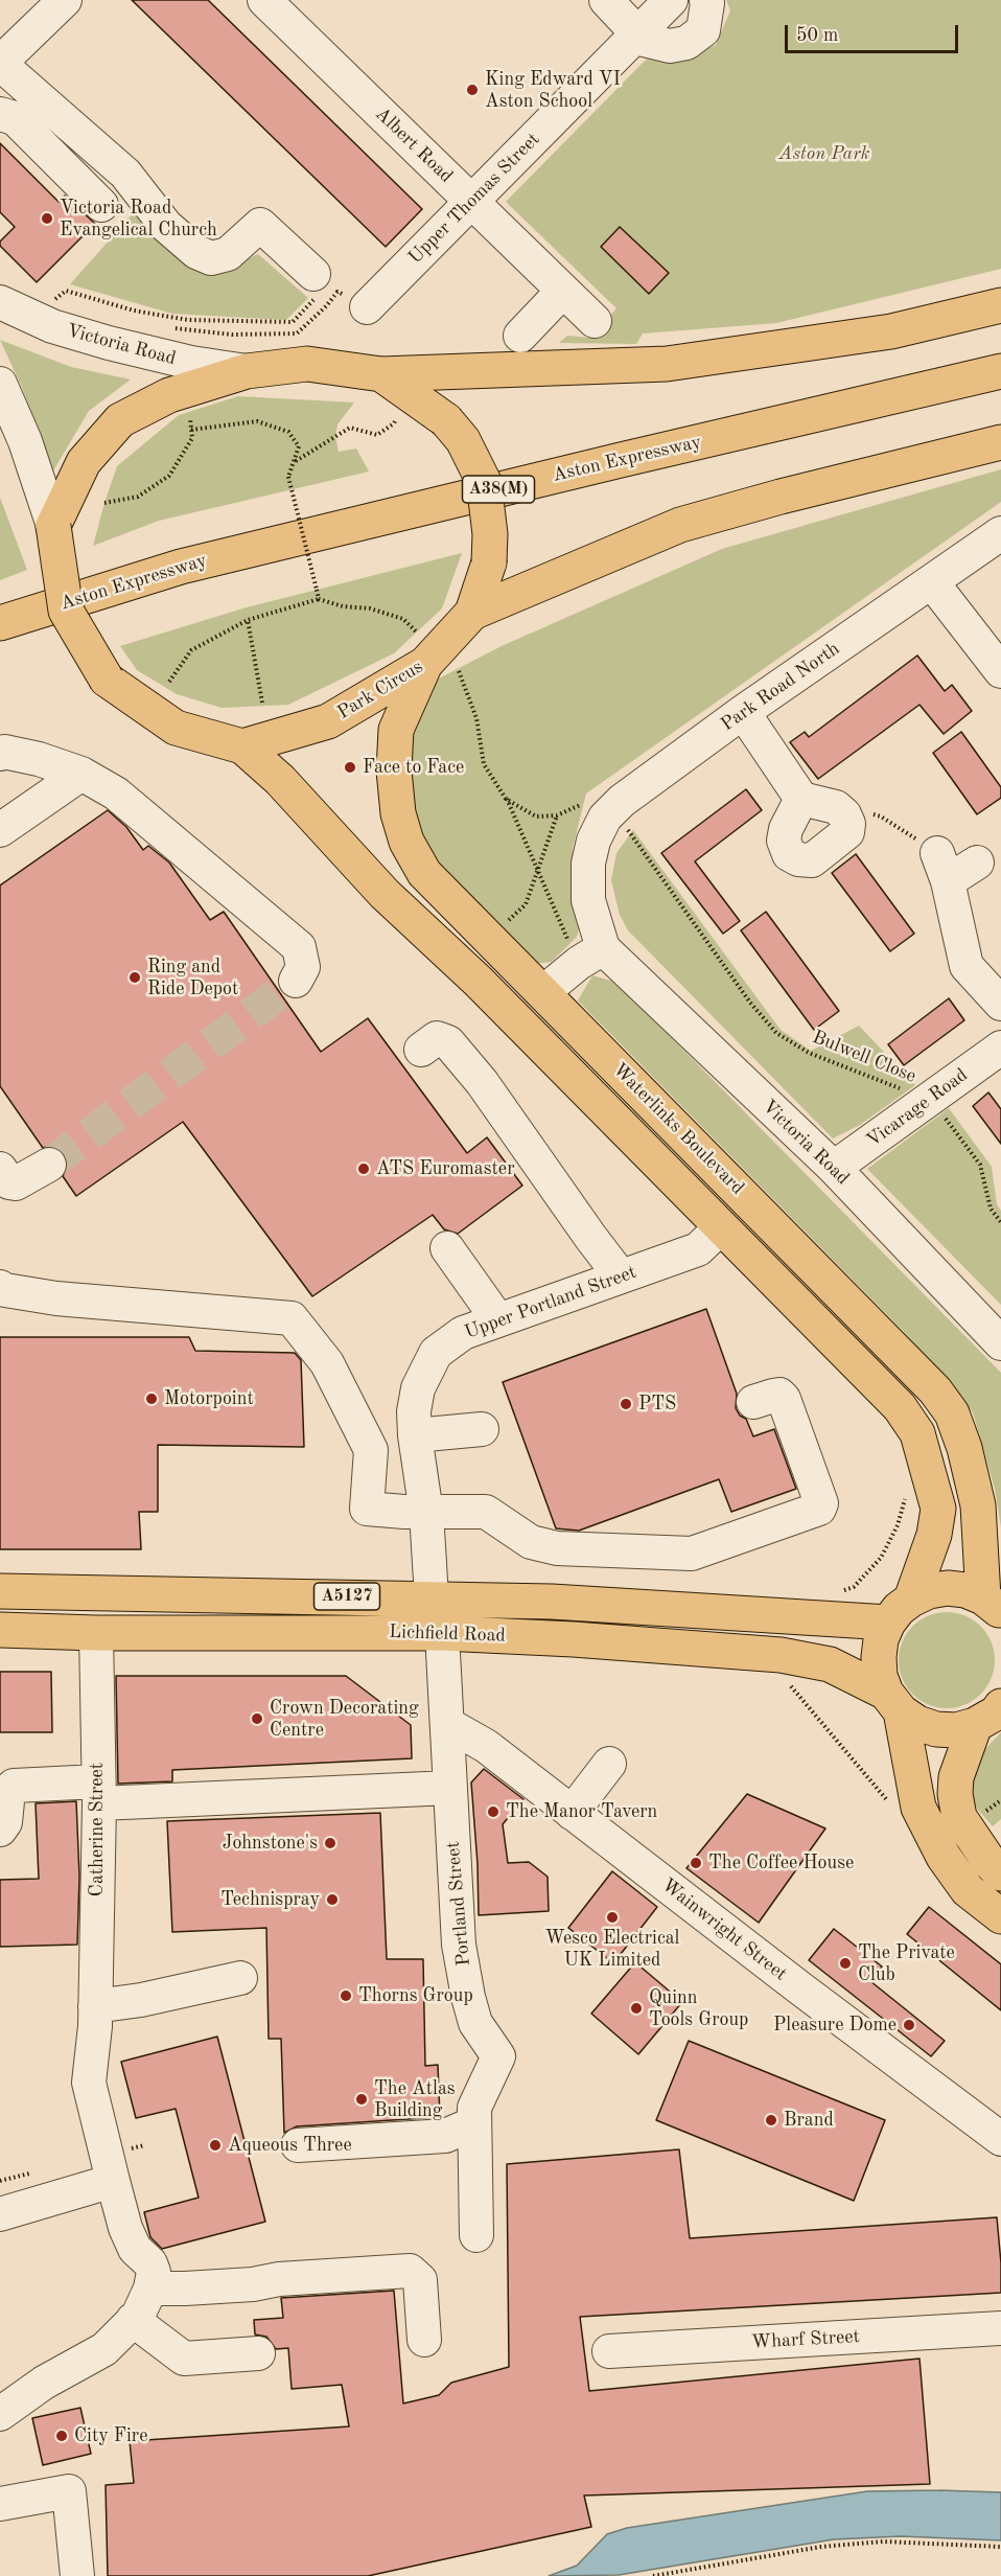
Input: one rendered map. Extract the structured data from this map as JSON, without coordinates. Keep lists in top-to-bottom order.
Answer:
{
  "streets": {
    "main road": [
      "Aston Expressway",
      "A38(M)",
      "Park Circus",
      "Waterlinks Boulevard",
      "A5127",
      "Lichfield Road"
    ],
    "street": [
      "Albert Road",
      "Upper Thomas Street",
      "Victoria Road",
      "Park Road North",
      "Vicarage Road",
      "Upper Portland Street",
      "Catherine Street",
      "Portland Street",
      "Wainwright Street",
      "Wharf Street"
    ],
    "path": ["Bulwell Close"]
  },
  "crossings": [
    ["Albert Road", "Upper Thomas Street"],
    ["Victoria Road", "Park Road North"],
    ["Victoria Road", "Park Circus"],
    ["Victoria Road", "Vicarage Road"],
    ["Park Road North", "Bulwell Close"],
    ["Park Circus", "Waterlinks Boulevard"],
    ["Bulwell Close", "Vicarage Road"],
    ["Waterlinks Boulevard", "Upper Portland Street"],
    ["Waterlinks Boulevard", "Lichfield Road"],
    ["Upper Portland Street", "Lichfield Road"],
    ["Lichfield Road", "Catherine Street"],
    ["Lichfield Road", "Portland Street"],
    ["Portland Street", "Wainwright Street"]
  ],
  "parks": ["Aston Park"],
  "places": [
    "King Edward VI Aston School",
    "Victoria Road Evangelical Church",
    "Face to Face",
    "Ring and Ride Depot",
    "ATS Euromaster",
    "Motorpoint",
    "PTS",
    "Crown Decorating Centre",
    "The Manor Tavern",
    "Johnstone's",
    "The Coffee House",
    "Technispray",
    "Wesco Electrical UK Limited",
    "The Private Club",
    "Thorns Group",
    "Quinn Tools Group",
    "Pleasure Dome",
    "The Atlas Building",
    "Brand",
    "Aqueous Three",
    "City Fire"
  ],
  "scale_bar": "50 m"
}
